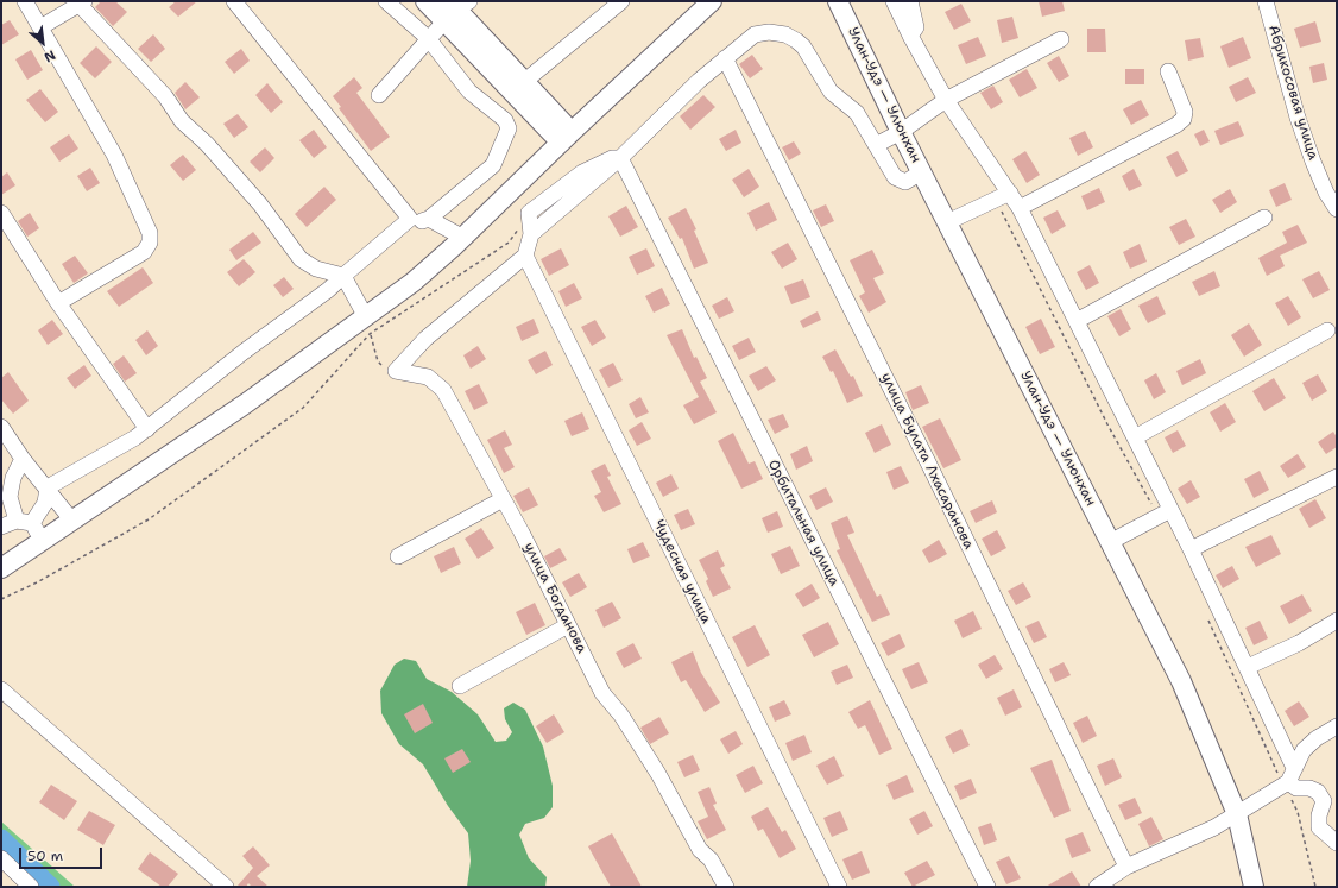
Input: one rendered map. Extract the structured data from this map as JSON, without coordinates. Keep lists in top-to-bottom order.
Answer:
{
  "streets": {
    "main road": ["Улан-Удэ — Улюнхан"],
    "street": [
      "Абрикосовая улица",
      "улица Булата Лхасаранова",
      "Орбитальная улица",
      "Чудесная улица",
      "улица Богданова"
    ]
  },
  "scale_bar": "50 m",
  "north": "bottom right"
}
